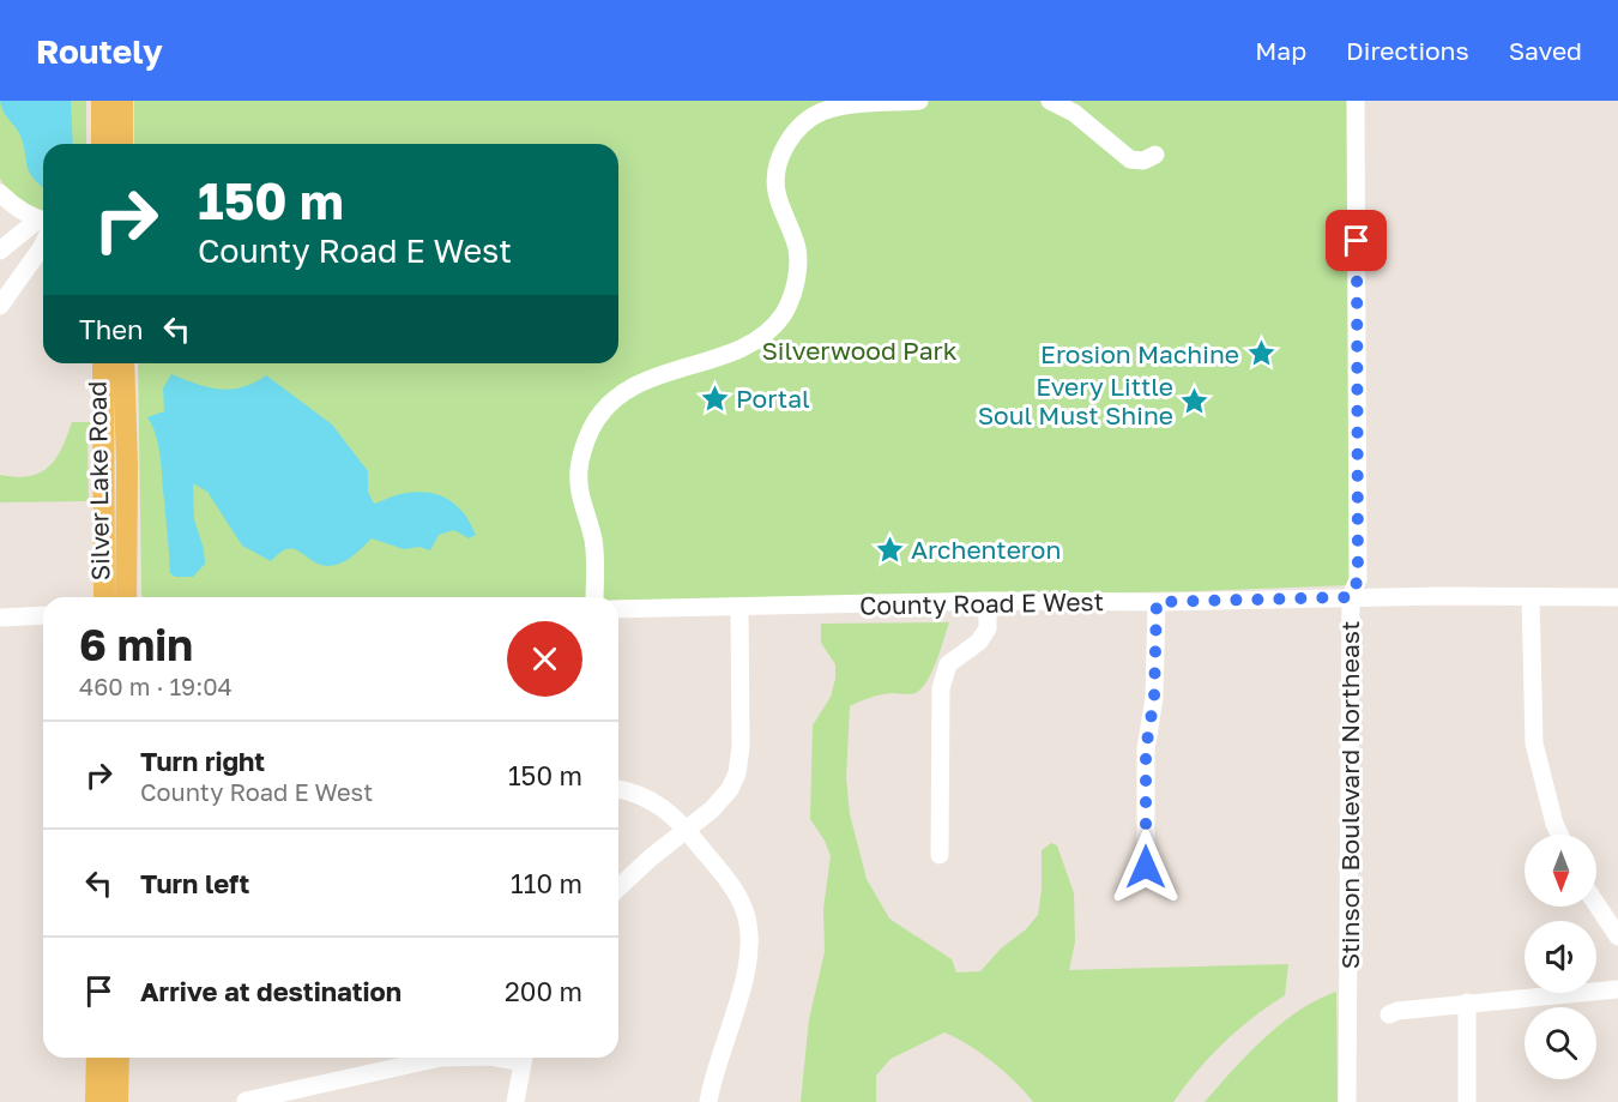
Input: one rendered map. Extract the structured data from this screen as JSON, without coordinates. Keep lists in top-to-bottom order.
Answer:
{
  "streets": {
    "main road": ["Silver Lake Road"],
    "street": ["County Road E West", "Stinson Boulevard Northeast"]
  },
  "crossings": [
    ["County Road E West", "Stinson Boulevard Northeast"]
  ],
  "parks": ["Silverwood Park"],
  "places": {
    "place": [
      "Erosion Machine",
      "Portal",
      "Every Little Soul Must Shine",
      "Archenteron"
    ]
  },
  "north": "bottom",
  "page": {
    "header": "Routely",
    "nav": ["Map", "Directions", "Saved"],
    "turn": ["150 m", "County Road E West"],
    "then": "Then",
    "heading": ["6 min", "460 m · 19:04"],
    "list": [
      {
        "name": "Turn right",
        "note": "County Road E West",
        "value": "150 m"
      },
      {
        "name": "Turn left",
        "value": "110 m"
      },
      {
        "name": "Arrive at destination",
        "value": "200 m"
      }
    ]
  }
}
